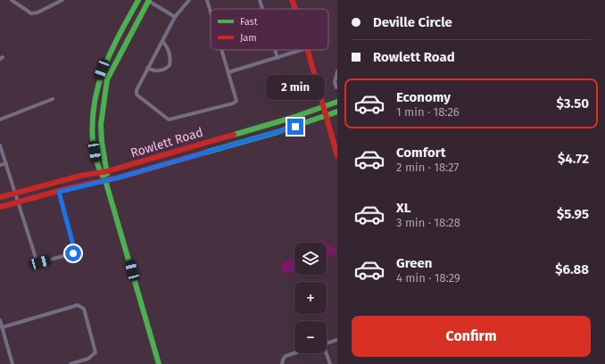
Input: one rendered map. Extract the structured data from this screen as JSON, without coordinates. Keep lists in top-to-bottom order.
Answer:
{
  "streets": {
    "street": ["Rowlett Road"]
  },
  "legend": ["Fast", "Jam"],
  "page": {
    "banner": ["Deville Circle", "Rowlett Road"],
    "bubble": "2 min",
    "list": [
      {
        "name": "Economy",
        "note": "1 min · 18:26",
        "value": "$3.50"
      },
      {
        "name": "Comfort",
        "note": "2 min · 18:27",
        "value": "$4.72"
      },
      {
        "name": "XL",
        "note": "3 min · 18:28",
        "value": "$5.95"
      },
      {
        "name": "Green",
        "note": "4 min · 18:29",
        "value": "$6.88"
      }
    ],
    "map_buttons": ["+", "−"],
    "buttons": "Confirm"
  }
}
